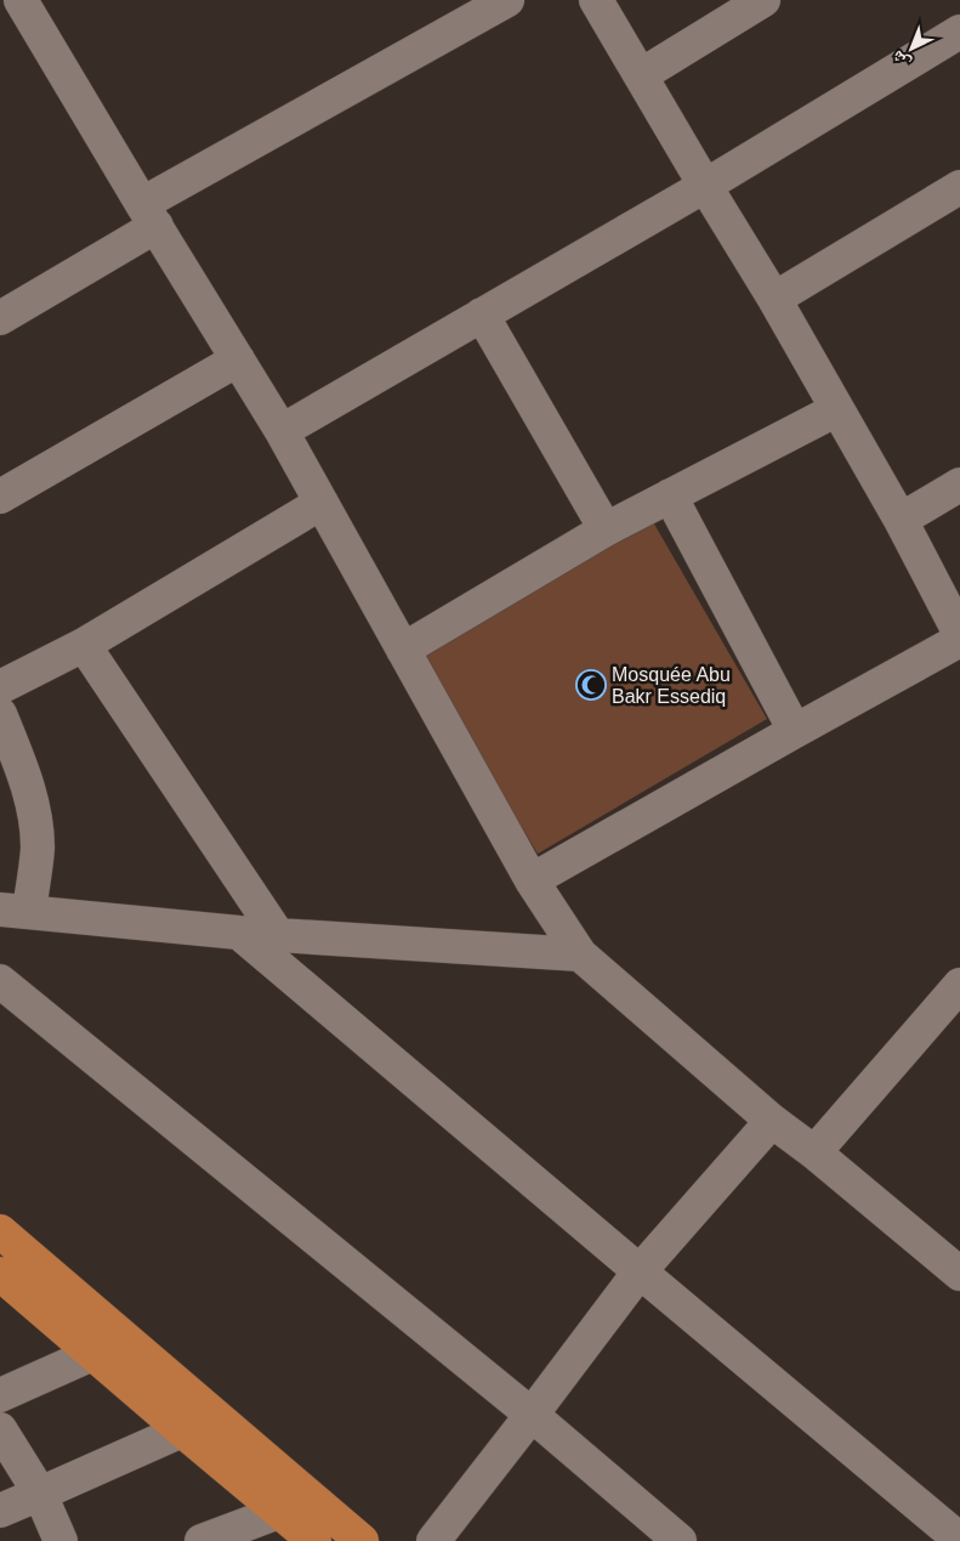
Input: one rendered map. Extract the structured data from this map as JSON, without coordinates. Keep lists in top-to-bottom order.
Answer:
{
  "places": {
    "mosque": ["Mosquée Abu Bakr Essediq"]
  },
  "north": "bottom left"
}
